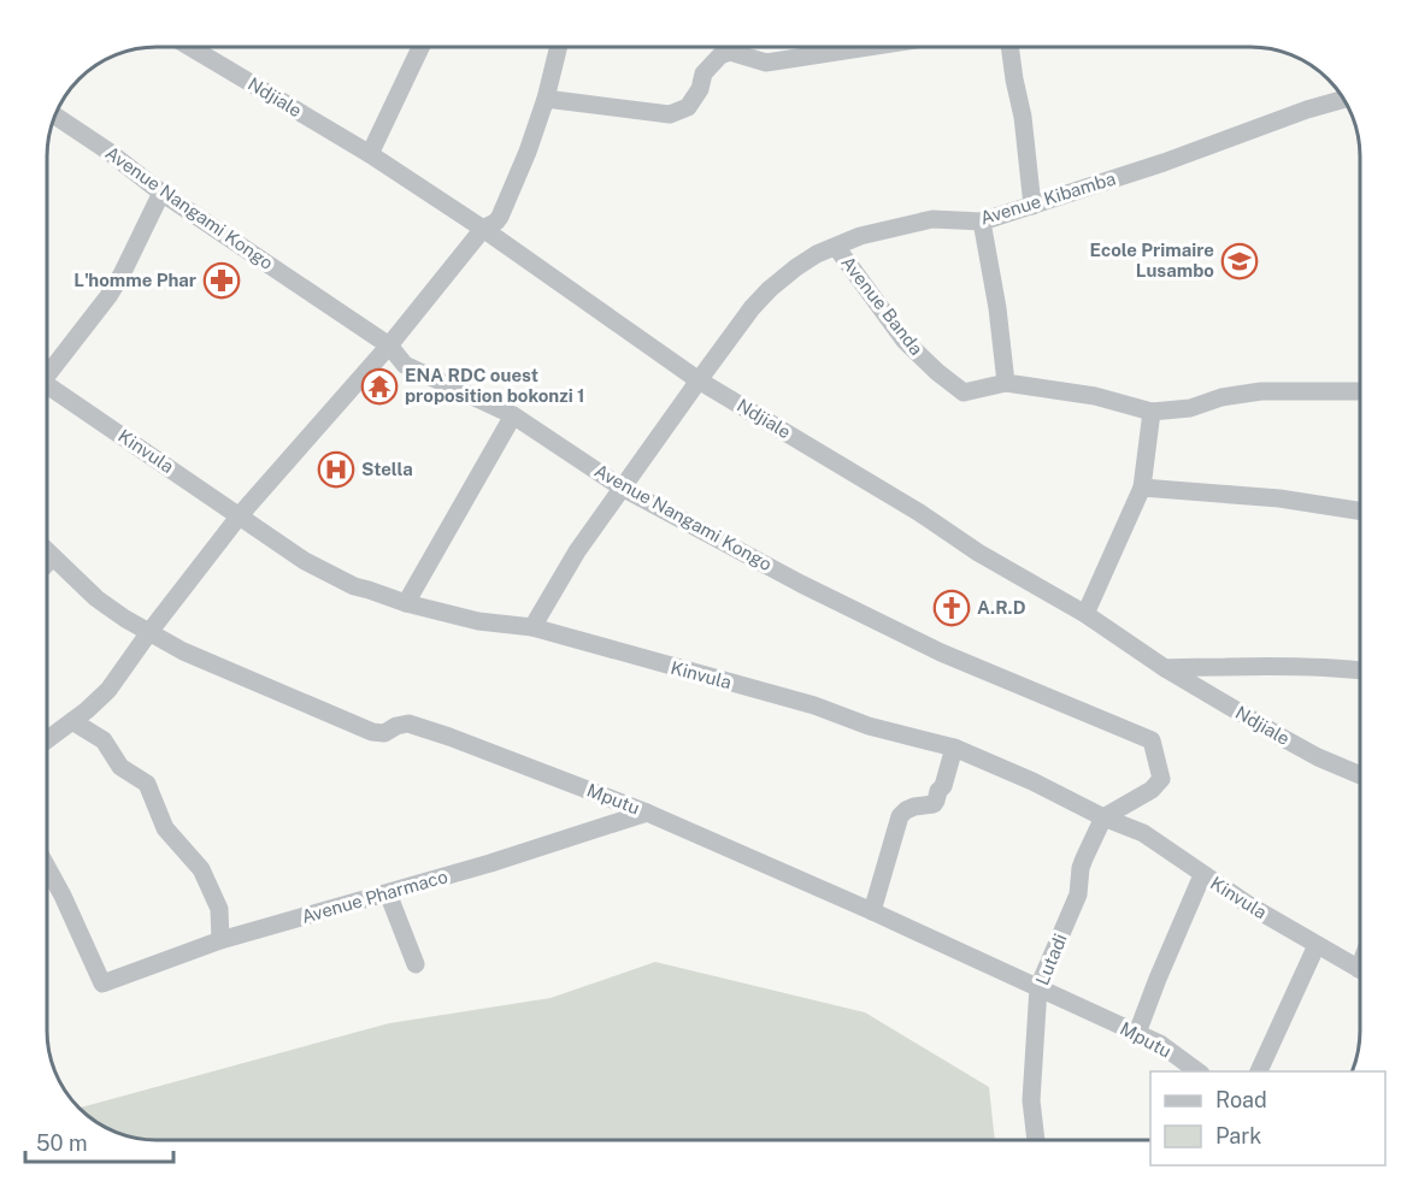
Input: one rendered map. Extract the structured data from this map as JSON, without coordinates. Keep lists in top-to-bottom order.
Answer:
{
  "streets": {
    "street": [
      "Ndjiale",
      "Avenue Kibamba",
      "Avenue Nangami Kongo",
      "Avenue Banda",
      "Kinvula",
      "Mputu",
      "Avenue Pharmaco",
      "Lutadi"
    ]
  },
  "crossings": [
    ["Ndjiale", "Avenue Kibamba"],
    ["Avenue Kibamba", "Avenue Nangami Kongo"],
    ["Avenue Kibamba", "Avenue Banda"],
    ["Avenue Kibamba", "Kinvula"],
    ["Avenue Nangami Kongo", "Kinvula"],
    ["Avenue Nangami Kongo", "Lutadi"],
    ["Kinvula", "Lutadi"],
    ["Mputu", "Avenue Pharmaco"],
    ["Mputu", "Lutadi"]
  ],
  "places": {
    "school or university": ["Ecole Primaire Lusambo"],
    "pharmacy": ["L'homme Phar"],
    "temple": ["ENA RDC ouest proposition bokonzi 1"],
    "hospital": ["Stella"],
    "church": ["A.R.D"]
  },
  "legend": ["Road", "Park"],
  "scale_bar": "50 m"
}
